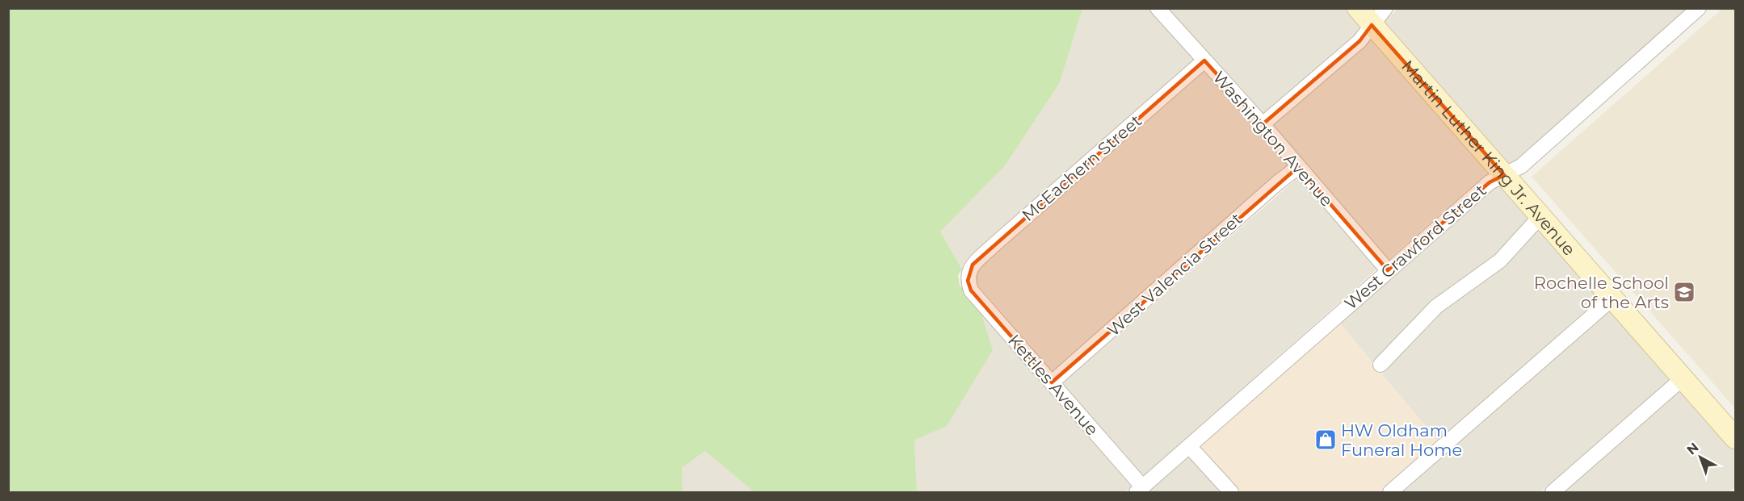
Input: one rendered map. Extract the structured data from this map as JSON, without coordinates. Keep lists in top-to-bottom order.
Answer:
{
  "streets": {
    "street": [
      "Washington Avenue",
      "Martin Luther King Jr. Avenue",
      "McEachern Street",
      "West Crawford Street",
      "West Valencia Street",
      "Kettles Avenue"
    ]
  },
  "crossings": [
    ["Washington Avenue", "McEachern Street"],
    ["Washington Avenue", "West Crawford Street"],
    ["Washington Avenue", "West Valencia Street"],
    ["Martin Luther King Jr. Avenue", "West Crawford Street"],
    ["McEachern Street", "Kettles Avenue"],
    ["West Crawford Street", "Kettles Avenue"],
    ["West Valencia Street", "Kettles Avenue"]
  ],
  "places": {
    "school or university": ["Rochelle School of the Arts"],
    "shop": ["HW Oldham Funeral Home"]
  },
  "north": "top left"
}
